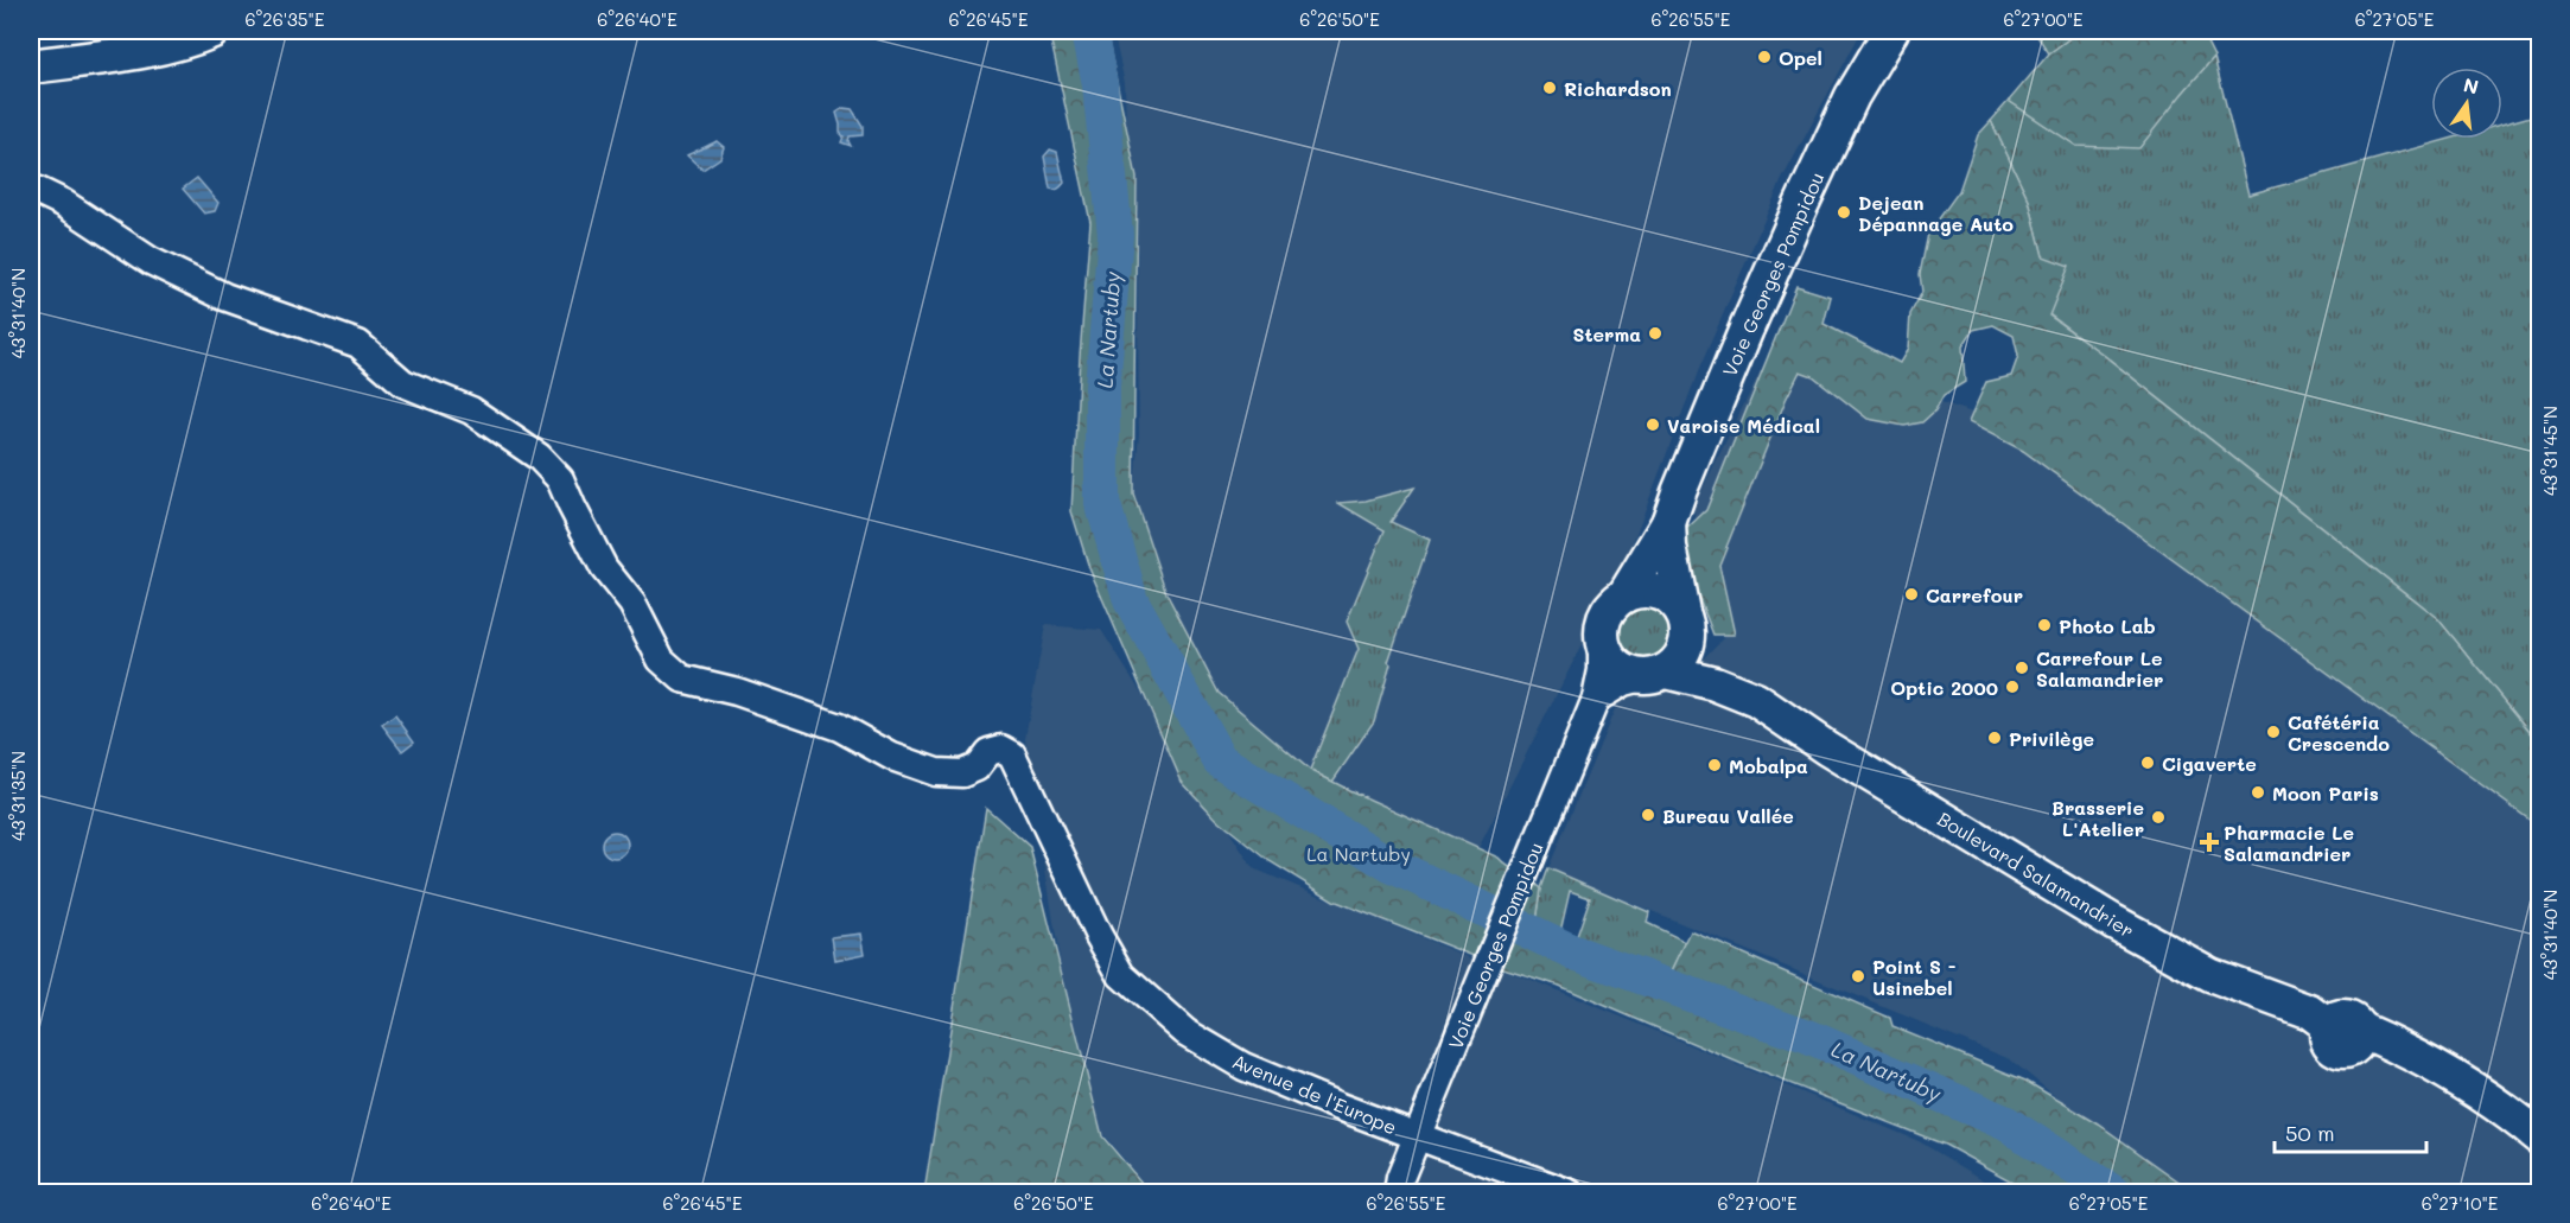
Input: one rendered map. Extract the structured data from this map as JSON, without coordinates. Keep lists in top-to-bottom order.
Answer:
{
  "streets": {
    "main road": ["Voie Georges Pompidou", "Boulevard Salamandrier"],
    "street": ["Avenue de l'Europe"]
  },
  "crossings": [
    ["Voie Georges Pompidou", "Boulevard Salamandrier"],
    ["Voie Georges Pompidou", "Avenue de l'Europe"]
  ],
  "water": ["La Nartuby"],
  "parks": ["La Nartuby"],
  "places": {
    "other": [
      "Opel",
      "Richardson",
      "Dejean Dépannage Auto",
      "Sterma",
      "Varoise Médical",
      "Carrefour",
      "Photo Lab",
      "Carrefour Le Salamandrier",
      "Optic 2000",
      "Cafétéria Crescendo",
      "Privilège",
      "Cigaverte",
      "Mobalpa",
      "Moon Paris",
      "Bureau Vallée",
      "Brasserie L'Atelier",
      "Point S - Usinebel"
    ],
    "health": ["Pharmacie Le Salamandrier"]
  },
  "scale_bar": "50 m",
  "north": "top",
  "coordinates": [
    "6°26'35\"E",
    "6°26'40\"E",
    "6°26'45\"E",
    "6°26'50\"E",
    "6°26'55\"E",
    "6°27'00\"E",
    "6°27'05\"E",
    "43°31'40\"N",
    "43°31'45\"N",
    "43°31'35\"N",
    "6°27'10\"E"
  ]
}
